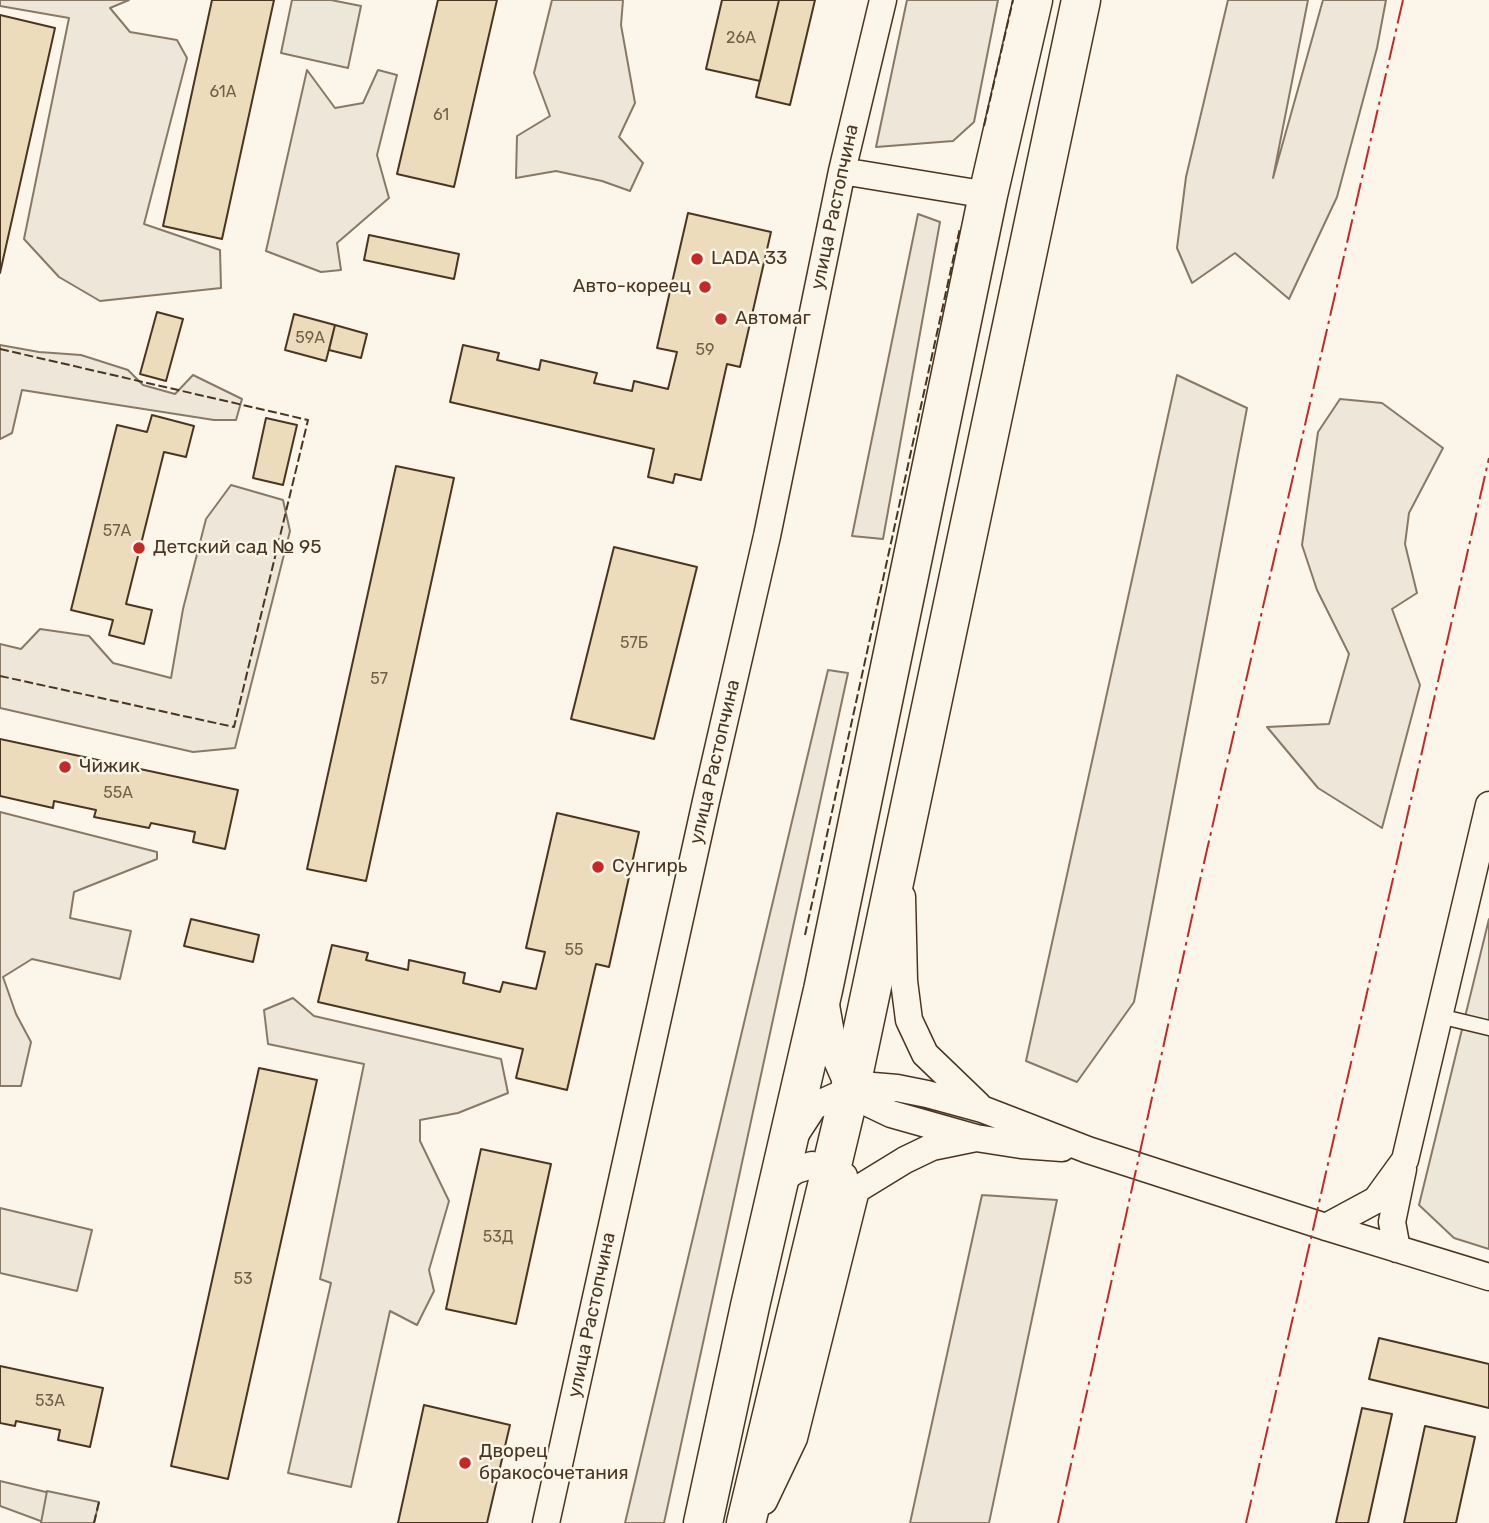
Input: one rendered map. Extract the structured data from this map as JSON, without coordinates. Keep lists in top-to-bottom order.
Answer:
{
  "streets": {
    "street": ["улица Растопчина"]
  },
  "places": [
    "LADA 33",
    "Авто-кореец",
    "Автомаг",
    "Детский сад № 95",
    "Чижик",
    "Сунгирь",
    "Дворец бракосочетания"
  ],
  "house_numbers": [
    "26А",
    "61А",
    "61",
    "59А",
    "59",
    "57А",
    "57Б",
    "57",
    "55А",
    "55",
    "53Д",
    "53",
    "53А"
  ]
}
